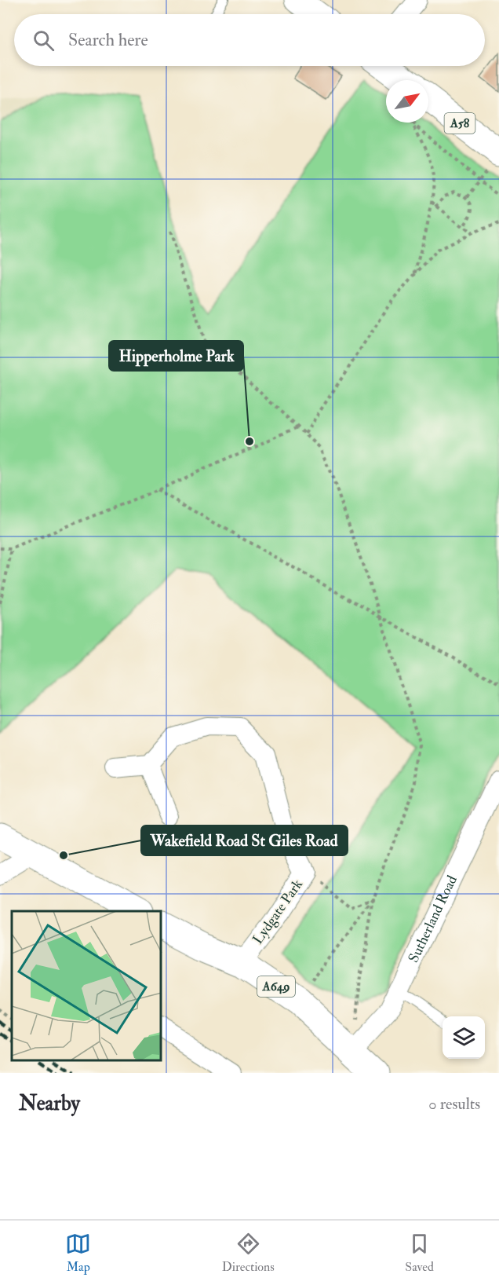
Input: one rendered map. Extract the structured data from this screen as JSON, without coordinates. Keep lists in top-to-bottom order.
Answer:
{
  "streets": {
    "main road": ["A58", "A649"],
    "street": ["Lydgate Park", "Sutherland Road"]
  },
  "crossings": [
    ["Lydgate Park", "A649"],
    ["Sutherland Road", "A649"]
  ],
  "places": ["Hipperholme Park", "Wakefield Road St Giles Road"],
  "north": "top right",
  "page": {
    "search": "Search here",
    "heading": ["Nearby", "0 results"],
    "nav": ["Map", "Directions", "Saved"]
  }
}
